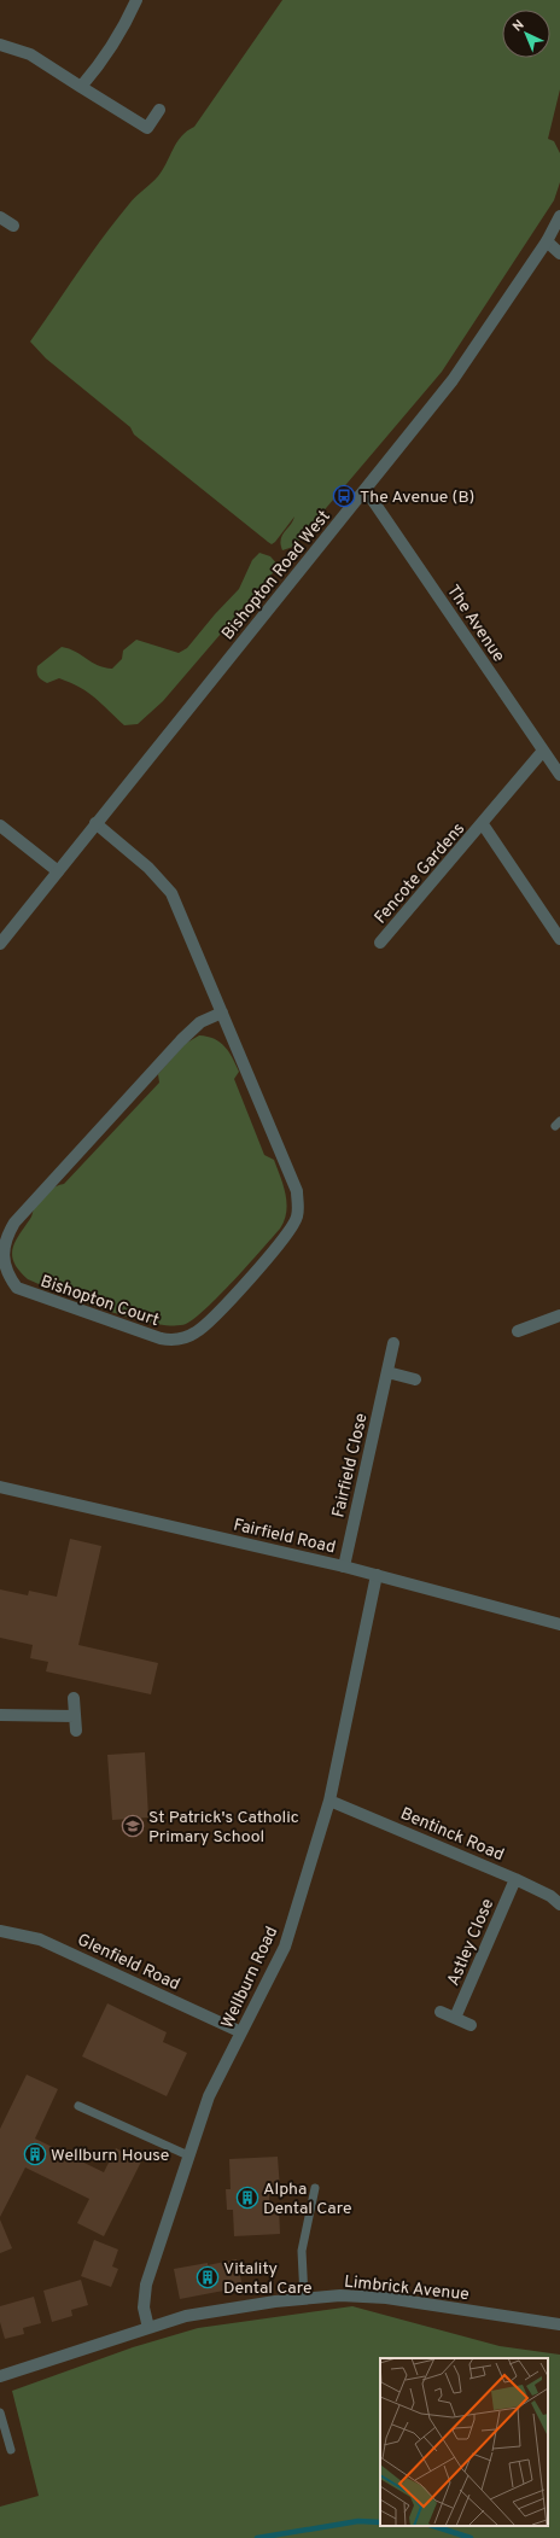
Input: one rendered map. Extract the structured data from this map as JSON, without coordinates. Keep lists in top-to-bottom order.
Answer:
{
  "streets": {
    "street": [
      "Bishopton Road West",
      "The Avenue",
      "Fencote Gardens",
      "Bishopton Court",
      "Fairfield Close",
      "Fairfield Road",
      "Bentinck Road",
      "Astley Close",
      "Glenfield Road",
      "Wellburn Road",
      "Limbrick Avenue"
    ]
  },
  "crossings": [
    ["Bishopton Road West", "The Avenue"],
    ["Bishopton Road West", "Bishopton Court"],
    ["The Avenue", "Fencote Gardens"],
    ["Fairfield Close", "Fairfield Road"],
    ["Fairfield Road", "Wellburn Road"],
    ["Bentinck Road", "Astley Close"],
    ["Bentinck Road", "Wellburn Road"],
    ["Glenfield Road", "Wellburn Road"],
    ["Wellburn Road", "Limbrick Avenue"]
  ],
  "places": {
    "bus stop": ["The Avenue (B)"],
    "school or university": ["St Patrick's Catholic Primary School"],
    "building": ["Wellburn House", "Alpha Dental Care", "Vitality Dental Care"]
  },
  "north": "top left"
}
